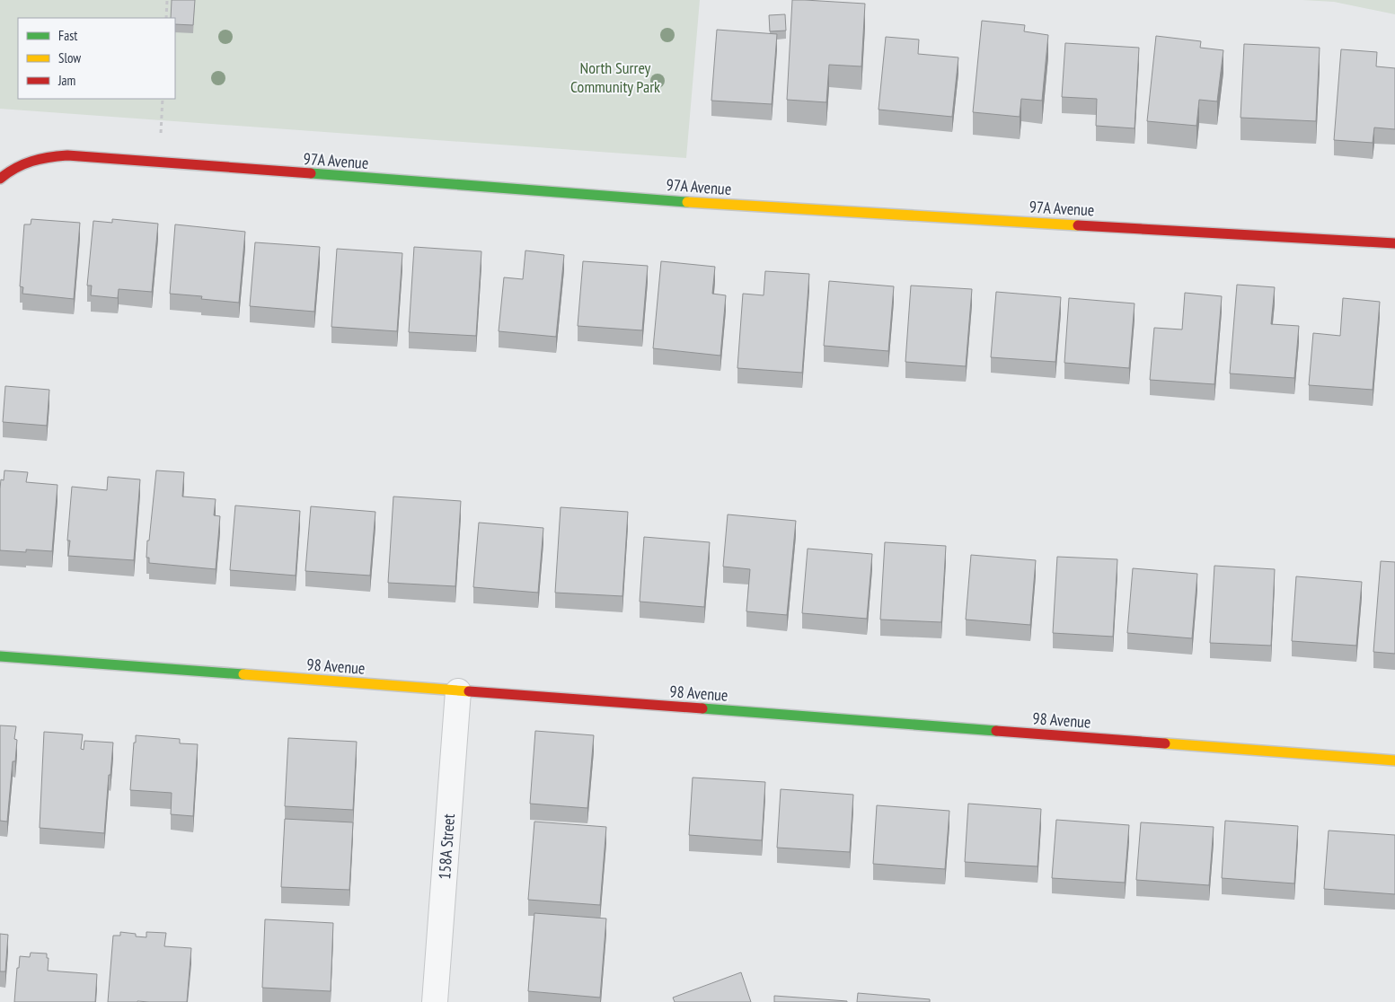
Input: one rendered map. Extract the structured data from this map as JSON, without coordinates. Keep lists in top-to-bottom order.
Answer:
{
  "streets": {
    "street": ["97A Avenue", "98 Avenue", "158A Street"]
  },
  "crossings": [
    ["98 Avenue", "158A Street"]
  ],
  "parks": ["North Surrey Community Park"],
  "legend": ["Fast", "Slow", "Jam"]
}
